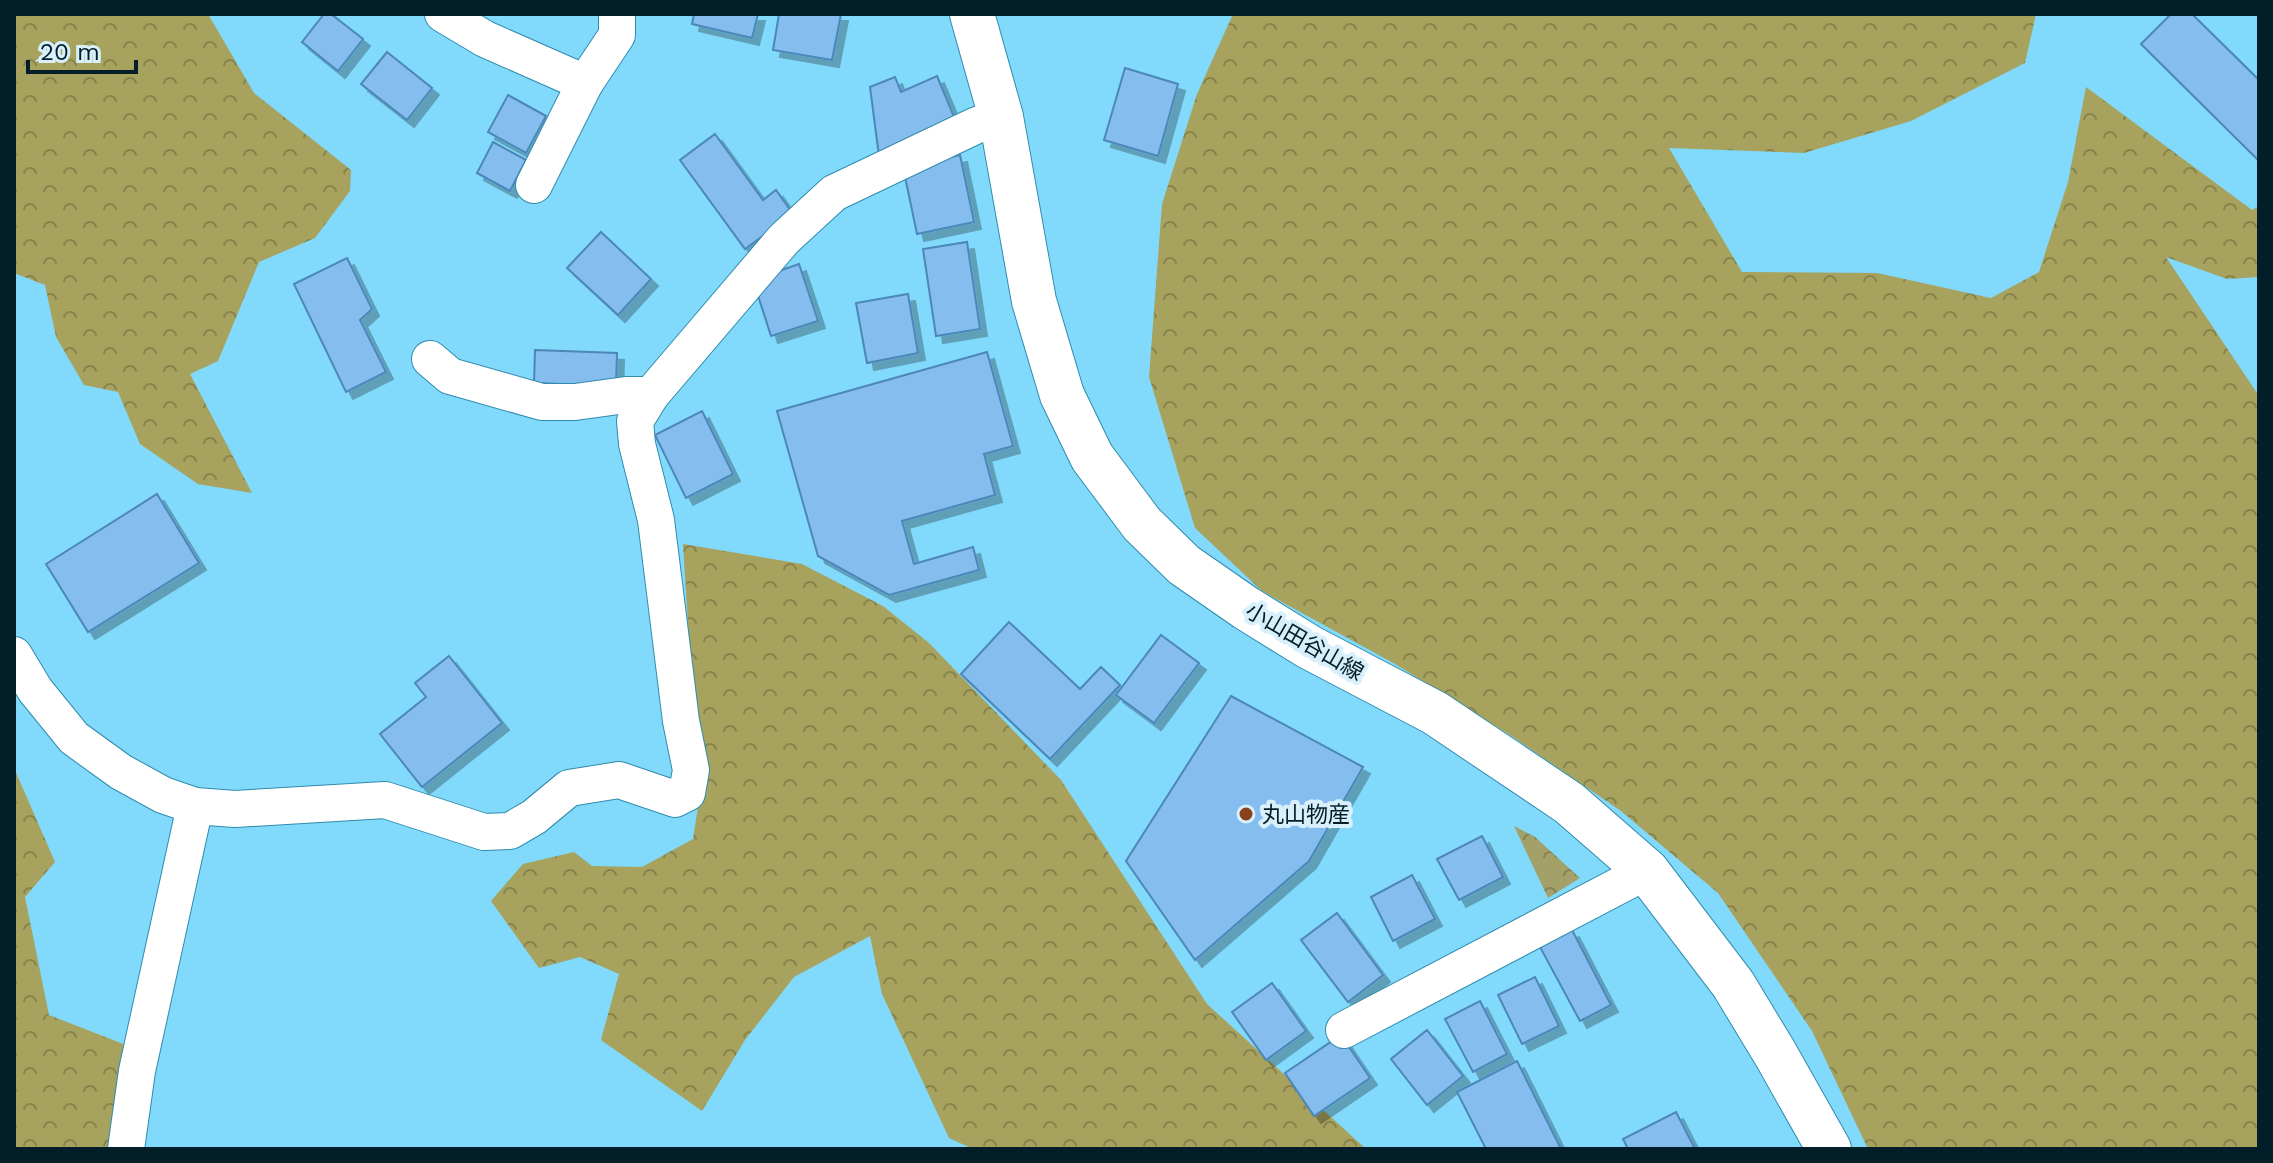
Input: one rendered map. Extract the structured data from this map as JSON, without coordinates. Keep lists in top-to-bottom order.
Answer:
{
  "streets": {
    "main road": ["小山田谷山線"]
  },
  "places": ["丸山物産"],
  "scale_bar": "20 m"
}
